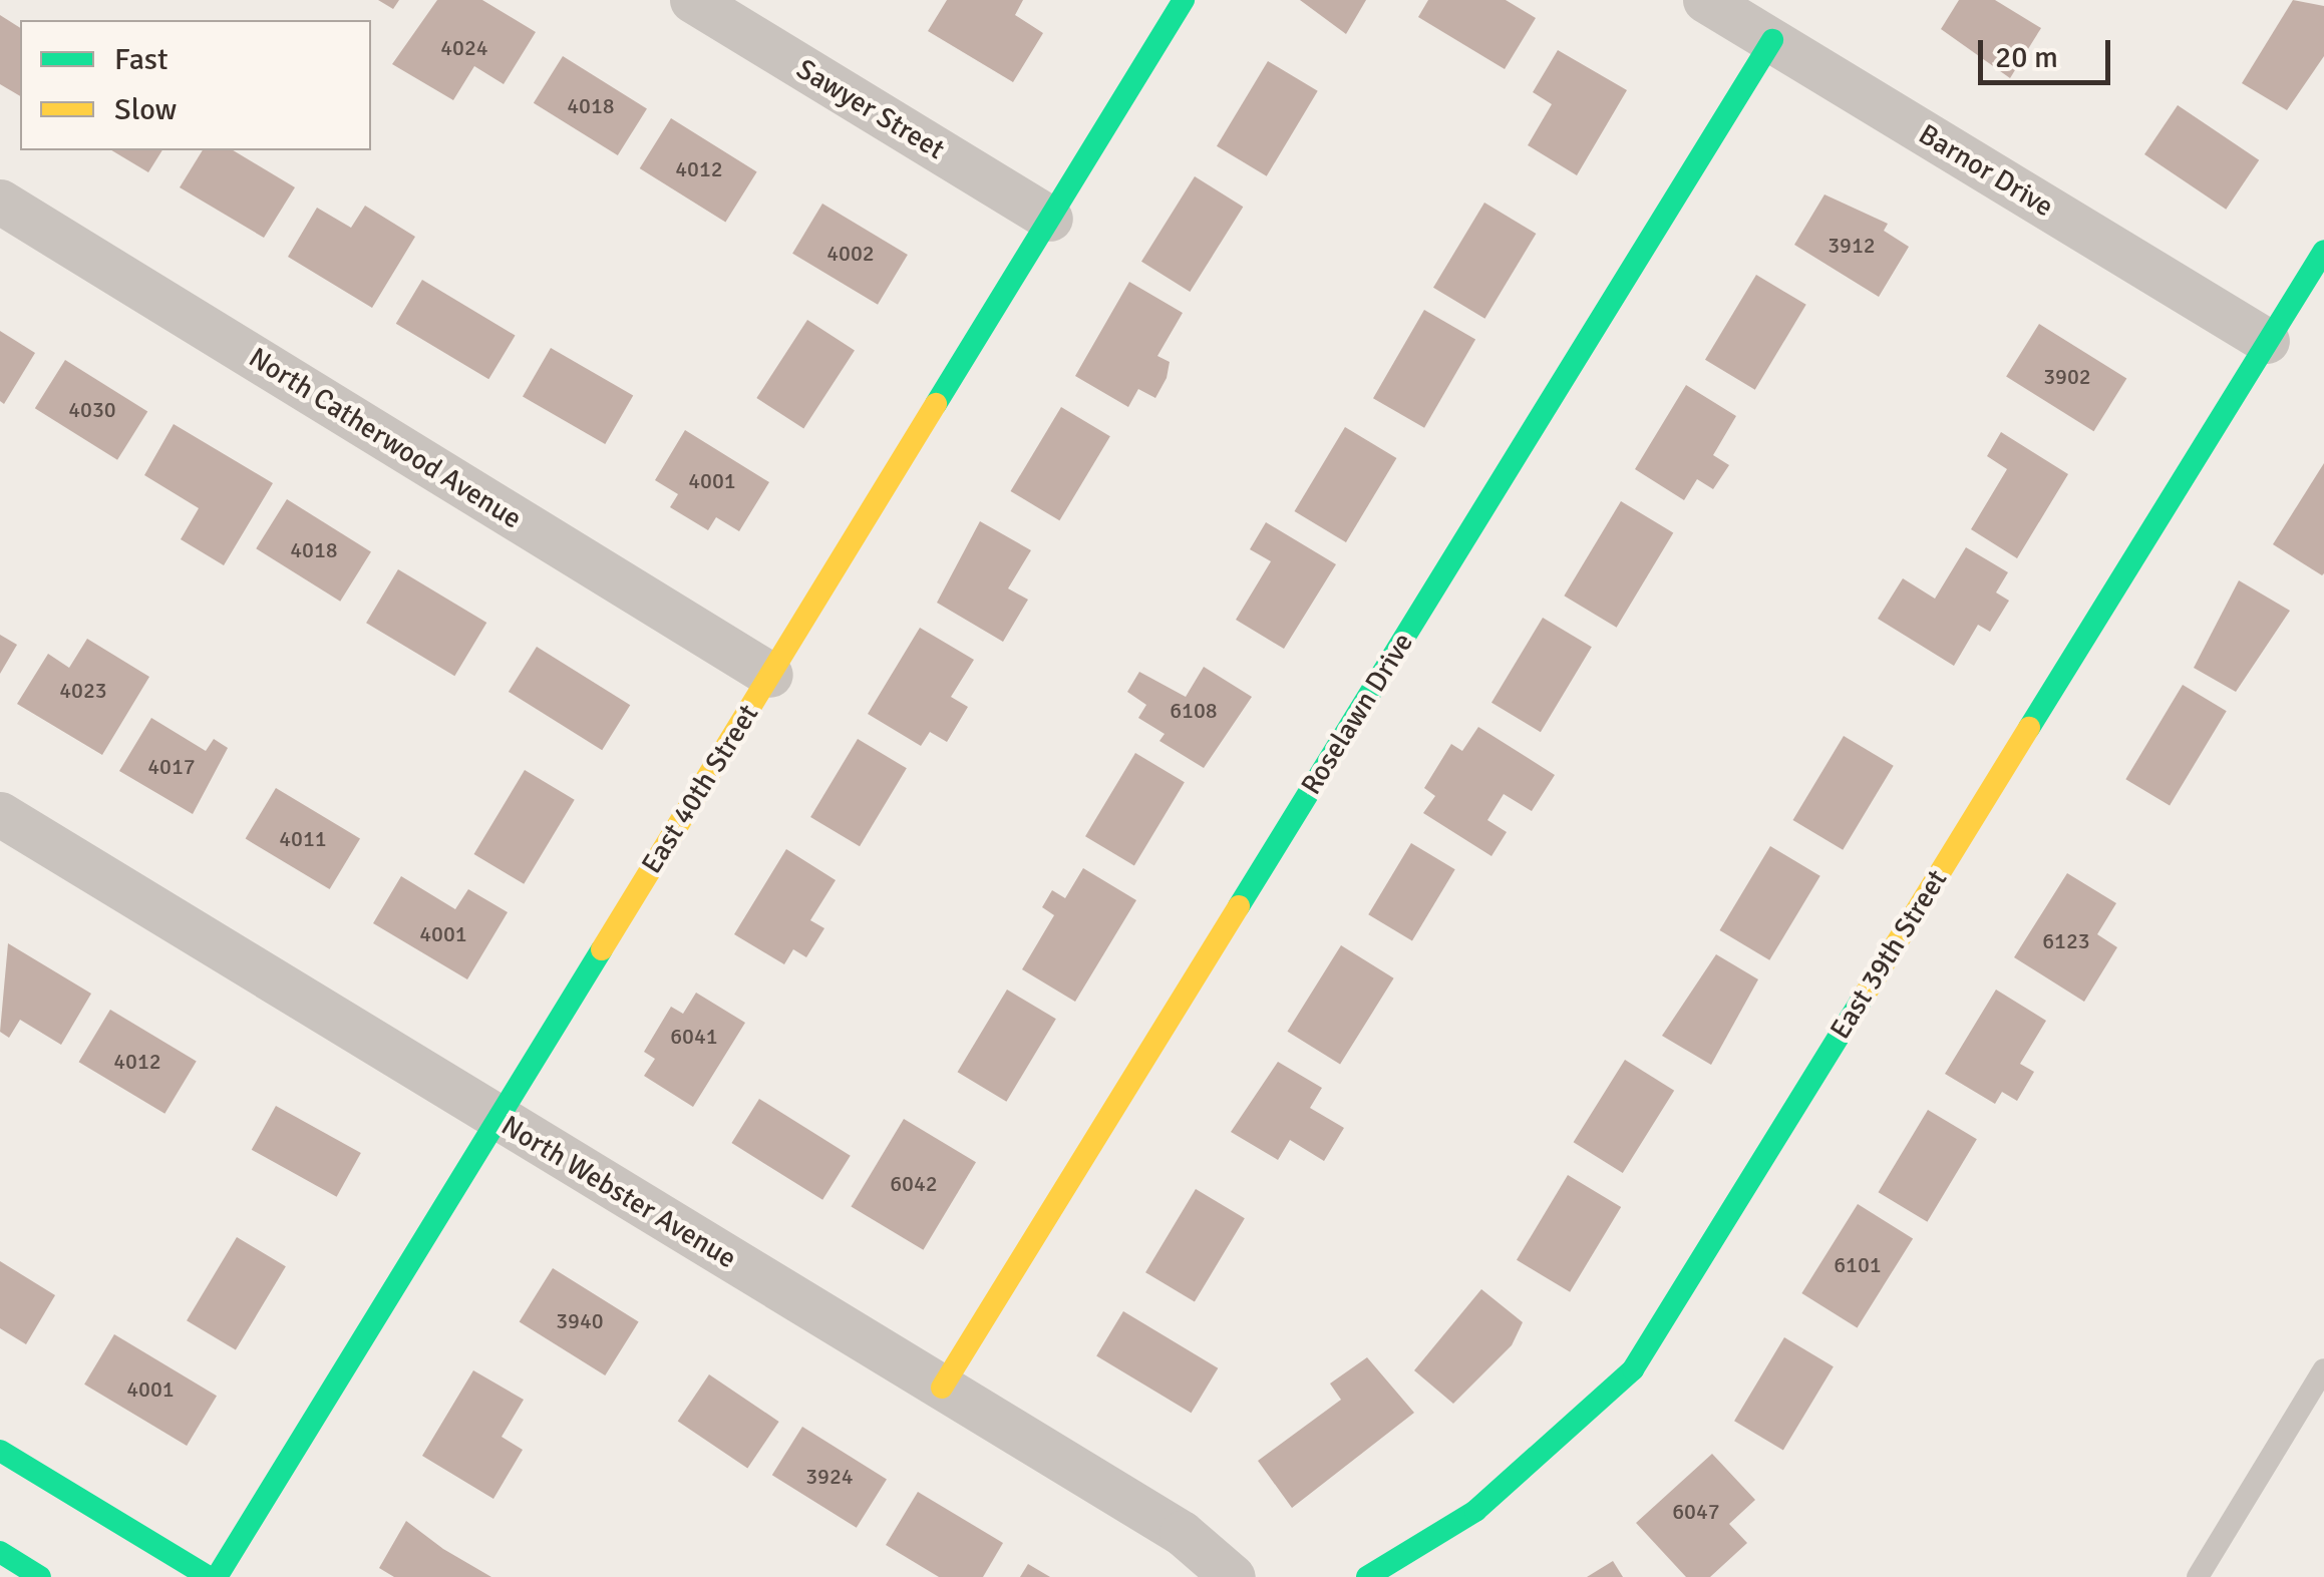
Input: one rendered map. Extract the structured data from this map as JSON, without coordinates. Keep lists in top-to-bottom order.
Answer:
{
  "streets": {
    "street": [
      "Sawyer Street",
      "Barnor Drive",
      "North Catherwood Avenue",
      "Roselawn Drive",
      "East 40th Street",
      "East 39th Street",
      "North Webster Avenue"
    ]
  },
  "crossings": [
    ["Sawyer Street", "East 40th Street"],
    ["Barnor Drive", "Roselawn Drive"],
    ["Barnor Drive", "East 39th Street"],
    ["North Catherwood Avenue", "East 40th Street"],
    ["Roselawn Drive", "North Webster Avenue"],
    ["East 40th Street", "North Webster Avenue"]
  ],
  "house_numbers": [
    "4024",
    "4018",
    "4012",
    "3912",
    "4002",
    "3902",
    "4030",
    "4001",
    "4018",
    "4023",
    "6108",
    "4017",
    "4011",
    "4001",
    "6123",
    "6041",
    "4012",
    "6042",
    "6101",
    "3940",
    "4001",
    "3924",
    "6047"
  ],
  "legend": ["Fast", "Slow"],
  "scale_bar": "20 m"
}
